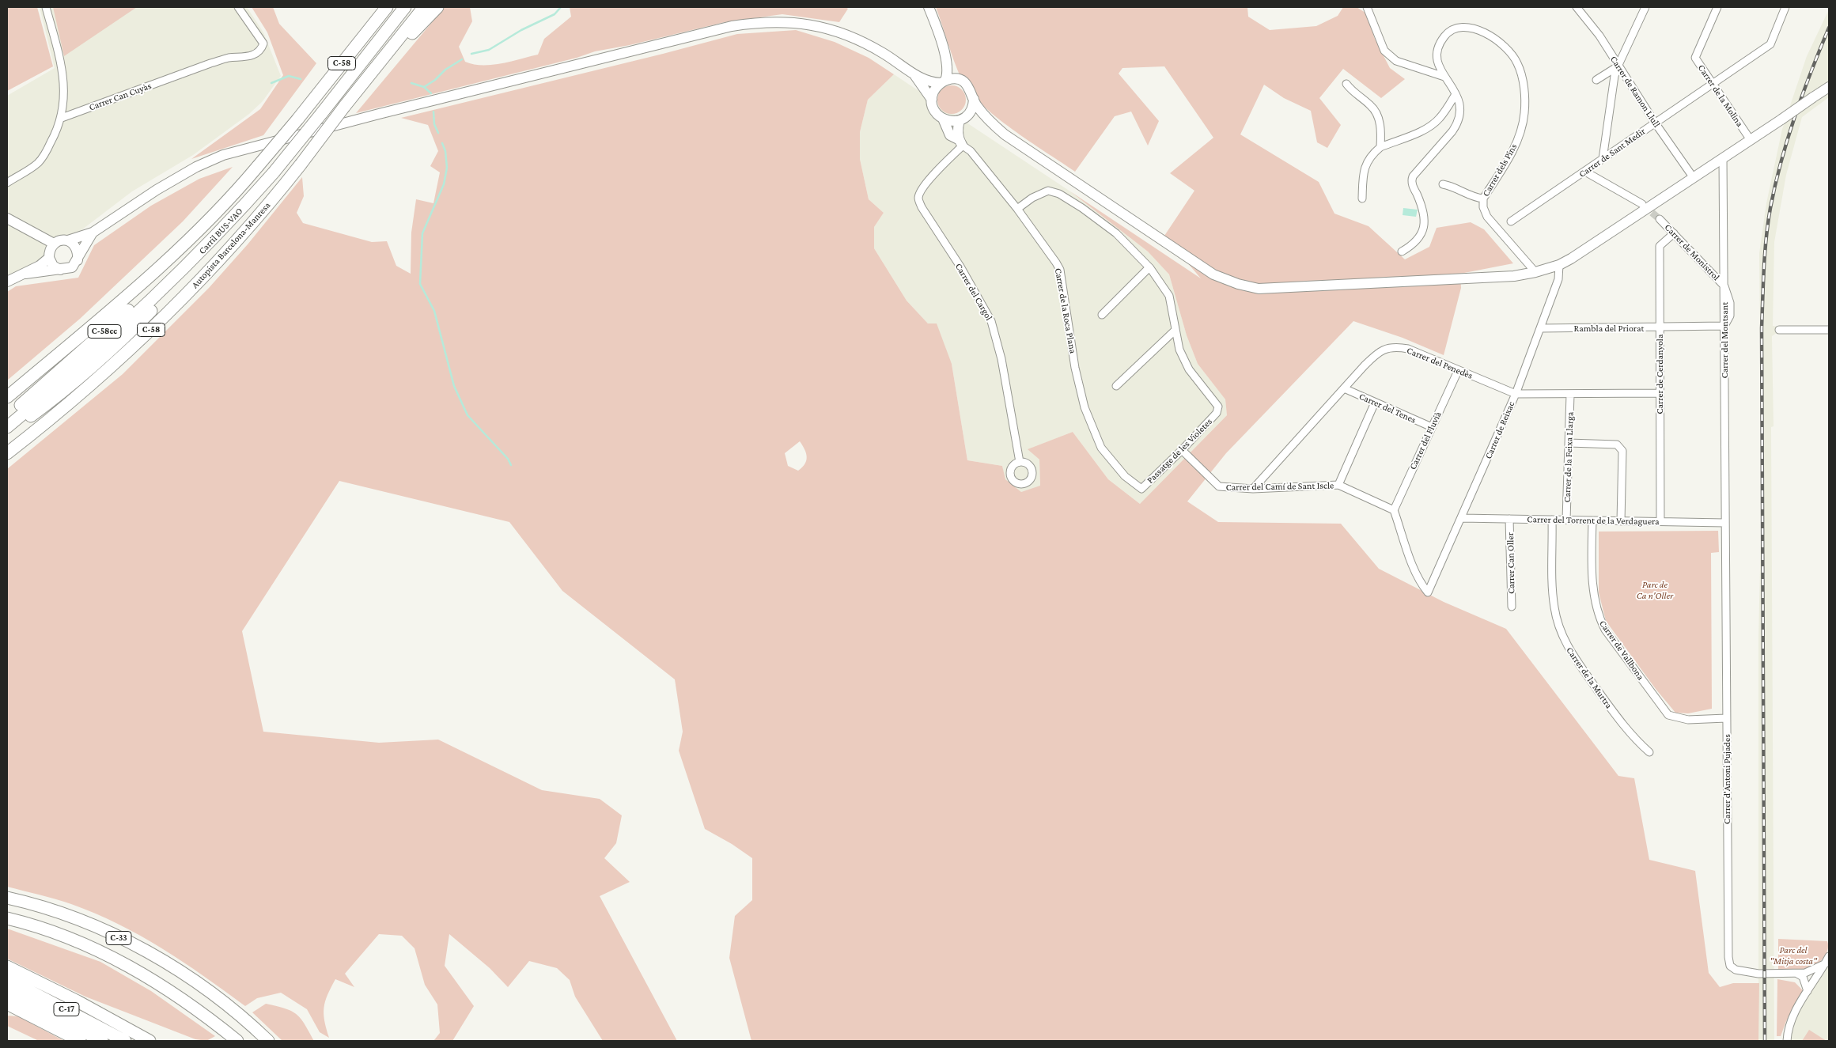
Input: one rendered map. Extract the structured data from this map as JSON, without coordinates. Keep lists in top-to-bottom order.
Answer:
{
  "streets": {
    "highway": [
      "C-58",
      "Carril BUS-VAO",
      "Autopista Barcelona-Manresa",
      "C-58cc",
      "C-33",
      "C-17"
    ],
    "street": [
      "Carrer de Ramon Llull",
      "Carrer de la Molina",
      "Carrer Can Cuyàs",
      "Carrer de Sant Medir",
      "Carrer dels Pins",
      "Carrer de Monistrol",
      "Carrer del Cargol",
      "Carrer de la Roca Plana",
      "Rambla del Priorat",
      "Carrer del Montsant",
      "Carrer del Penedès",
      "Carrer de Cerdanyola",
      "Carrer del Tenes",
      "Carrer de Reixac",
      "Carrer del Fluvià",
      "Passatge de les Violetes",
      "Carrer de la Feixa Llarga",
      "Carrer del Camí de Sant Iscle",
      "Carrer del Torrent de la Verdaguera",
      "Carrer Can Oller",
      "Carrer de Vallbona",
      "Carrer de la Murtra",
      "Carrer d'Antoni Pujades"
    ]
  },
  "crossings": [
    ["Carrer de Ramon Llull", "Carrer de Sant Medir"],
    ["Carrer de la Molina", "Carrer de Sant Medir"],
    ["Carril BUS-VAO", "C-58cc"],
    ["Carrer de Monistrol", "Carrer del Montsant"],
    ["Carrer de Monistrol", "Carrer de Cerdanyola"],
    ["Carrer del Cargol", "Carrer de la Roca Plana"],
    ["Carrer de la Roca Plana", "Passatge de les Violetes"],
    ["Rambla del Priorat", "Carrer del Montsant"],
    ["Rambla del Priorat", "Carrer de Cerdanyola"],
    ["Rambla del Priorat", "Carrer de Reixac"],
    ["Carrer del Montsant", "Carrer del Torrent de la Verdaguera"],
    ["Carrer del Montsant", "Carrer d'Antoni Pujades"],
    ["Carrer del Penedès", "Carrer de Cerdanyola"],
    ["Carrer del Penedès", "Carrer del Tenes"],
    ["Carrer del Penedès", "Carrer de Reixac"],
    ["Carrer del Penedès", "Carrer del Fluvià"],
    ["Carrer del Penedès", "Carrer de la Feixa Llarga"],
    ["Carrer del Penedès", "Carrer del Camí de Sant Iscle"],
    ["Carrer de Cerdanyola", "Carrer del Torrent de la Verdaguera"],
    ["Carrer del Tenes", "Carrer del Fluvià"],
    ["Carrer de Reixac", "Carrer del Fluvià"],
    ["Carrer de Reixac", "Carrer del Camí de Sant Iscle"],
    ["Carrer de Reixac", "Carrer del Torrent de la Verdaguera"],
    ["Carrer del Fluvià", "Carrer del Camí de Sant Iscle"],
    ["Passatge de les Violetes", "Carrer del Camí de Sant Iscle"],
    ["Carrer de la Feixa Llarga", "Carrer del Torrent de la Verdaguera"],
    ["Carrer del Torrent de la Verdaguera", "Carrer Can Oller"],
    ["Carrer del Torrent de la Verdaguera", "Carrer de Vallbona"],
    ["Carrer del Torrent de la Verdaguera", "Carrer de la Murtra"],
    ["Carrer del Torrent de la Verdaguera", "Carrer d'Antoni Pujades"],
    ["Carrer de Vallbona", "Carrer d'Antoni Pujades"]
  ],
  "parks": ["Parc de Ca n'Oller", "Parc del \"Mitja costa\""]
}
